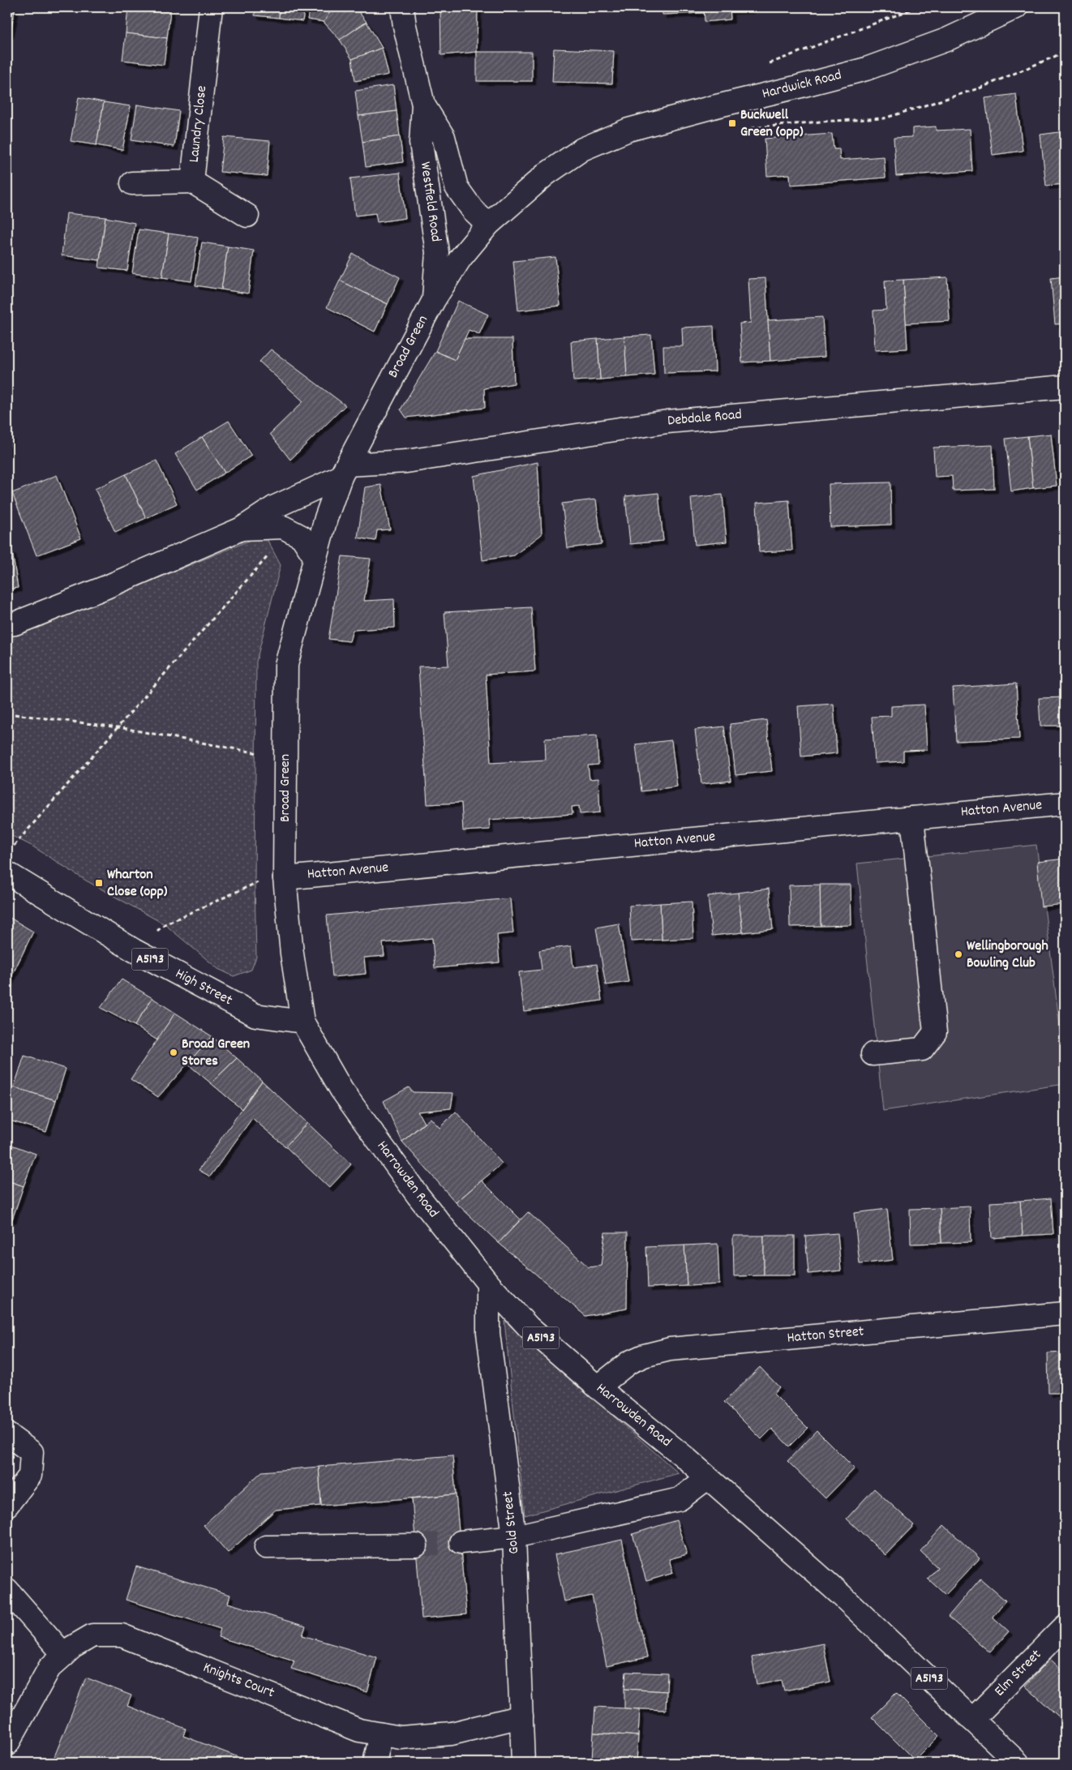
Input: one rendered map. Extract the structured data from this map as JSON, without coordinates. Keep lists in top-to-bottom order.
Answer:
{
  "streets": {
    "street": [
      "Hardwick Road",
      "Laundry Close",
      "Westfield Road",
      "Broad Green",
      "Debdale Road",
      "Hatton Avenue",
      "A5193",
      "High Street",
      "Harrowden Road",
      "Hatton Street",
      "Gold Street",
      "Elm Street",
      "Knights Court"
    ]
  },
  "crossings": [
    ["Hardwick Road", "Westfield Road"],
    ["Hardwick Road", "Broad Green"],
    ["Westfield Road", "Broad Green"],
    ["Broad Green", "Debdale Road"],
    ["Broad Green", "Hatton Avenue"],
    ["Broad Green", "High Street"],
    ["Broad Green", "Harrowden Road"],
    ["High Street", "Harrowden Road"],
    ["Harrowden Road", "Hatton Street"],
    ["Harrowden Road", "Gold Street"],
    ["Harrowden Road", "Elm Street"],
    ["Gold Street", "Knights Court"]
  ],
  "places": {
    "transit": ["Buckwell Green (opp)", "Wharton Close (opp)"],
    "other": ["Wellingborough Bowling Club", "Broad Green Stores"]
  }
}
